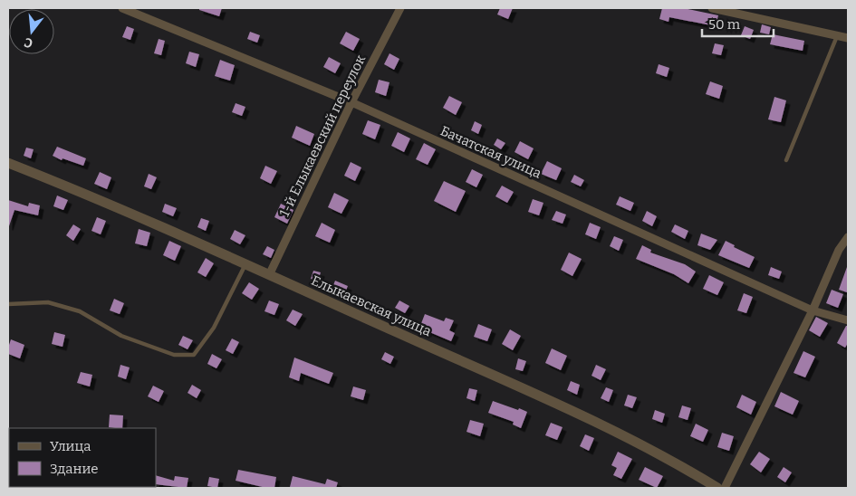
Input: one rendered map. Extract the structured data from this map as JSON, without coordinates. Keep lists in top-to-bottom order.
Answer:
{
  "streets": {
    "street": ["1-й Елыкаевский переулок", "Бачатская улица", "Елыкаевская улица"]
  },
  "crossings": [
    ["1-й Елыкаевский переулок", "Бачатская улица"],
    ["1-й Елыкаевский переулок", "Елыкаевская улица"]
  ],
  "legend": ["Улица", "Здание"],
  "scale_bar": "50 m",
  "north": "bottom"
}
